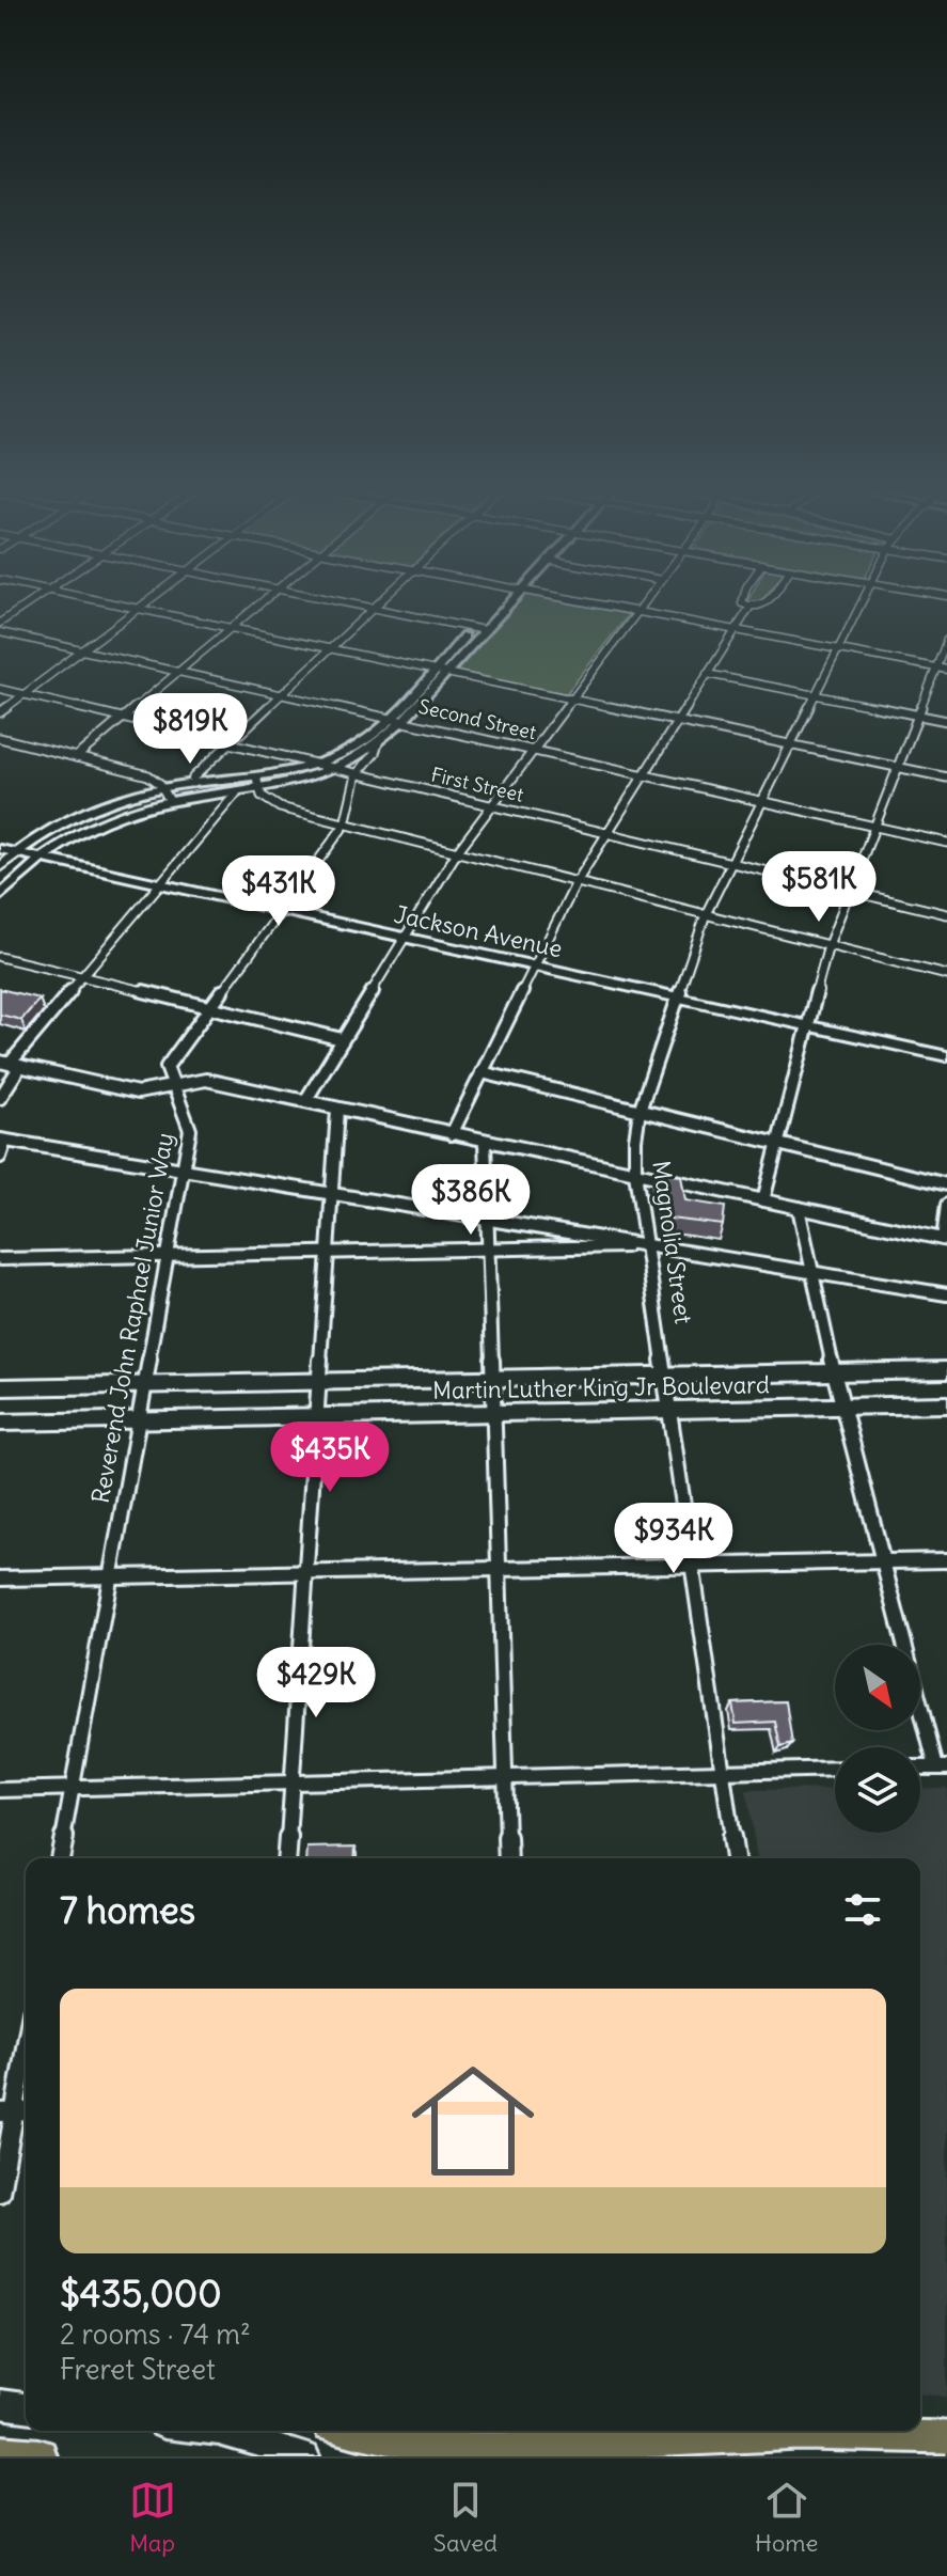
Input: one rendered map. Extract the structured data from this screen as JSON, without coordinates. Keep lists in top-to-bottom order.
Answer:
{
  "streets": {
    "street": [
      "Second Street",
      "First Street",
      "Jackson Avenue",
      "Magnolia Street",
      "Reverend John Raphael Junior Way",
      "Martin Luther King Jr Boulevard"
    ]
  },
  "crossings": [
    ["Second Street", "Magnolia Street"],
    ["First Street", "Magnolia Street"],
    ["Jackson Avenue", "Magnolia Street"],
    ["Magnolia Street", "Martin Luther King Jr Boulevard"],
    ["Reverend John Raphael Junior Way", "Martin Luther King Jr Boulevard"]
  ],
  "north": "bottom right",
  "page": {
    "price": [
      "$819K",
      "$581K",
      "$431K",
      "$386K",
      "$435K",
      "$934K",
      "$429K"
    ],
    "heading": "7 homes",
    "list": [
      {
        "name": "$435,000",
        "note": "2 rooms · 74 m² · Freret Street"
      }
    ],
    "tabs": ["Map", "Saved", "Home"]
  }
}
